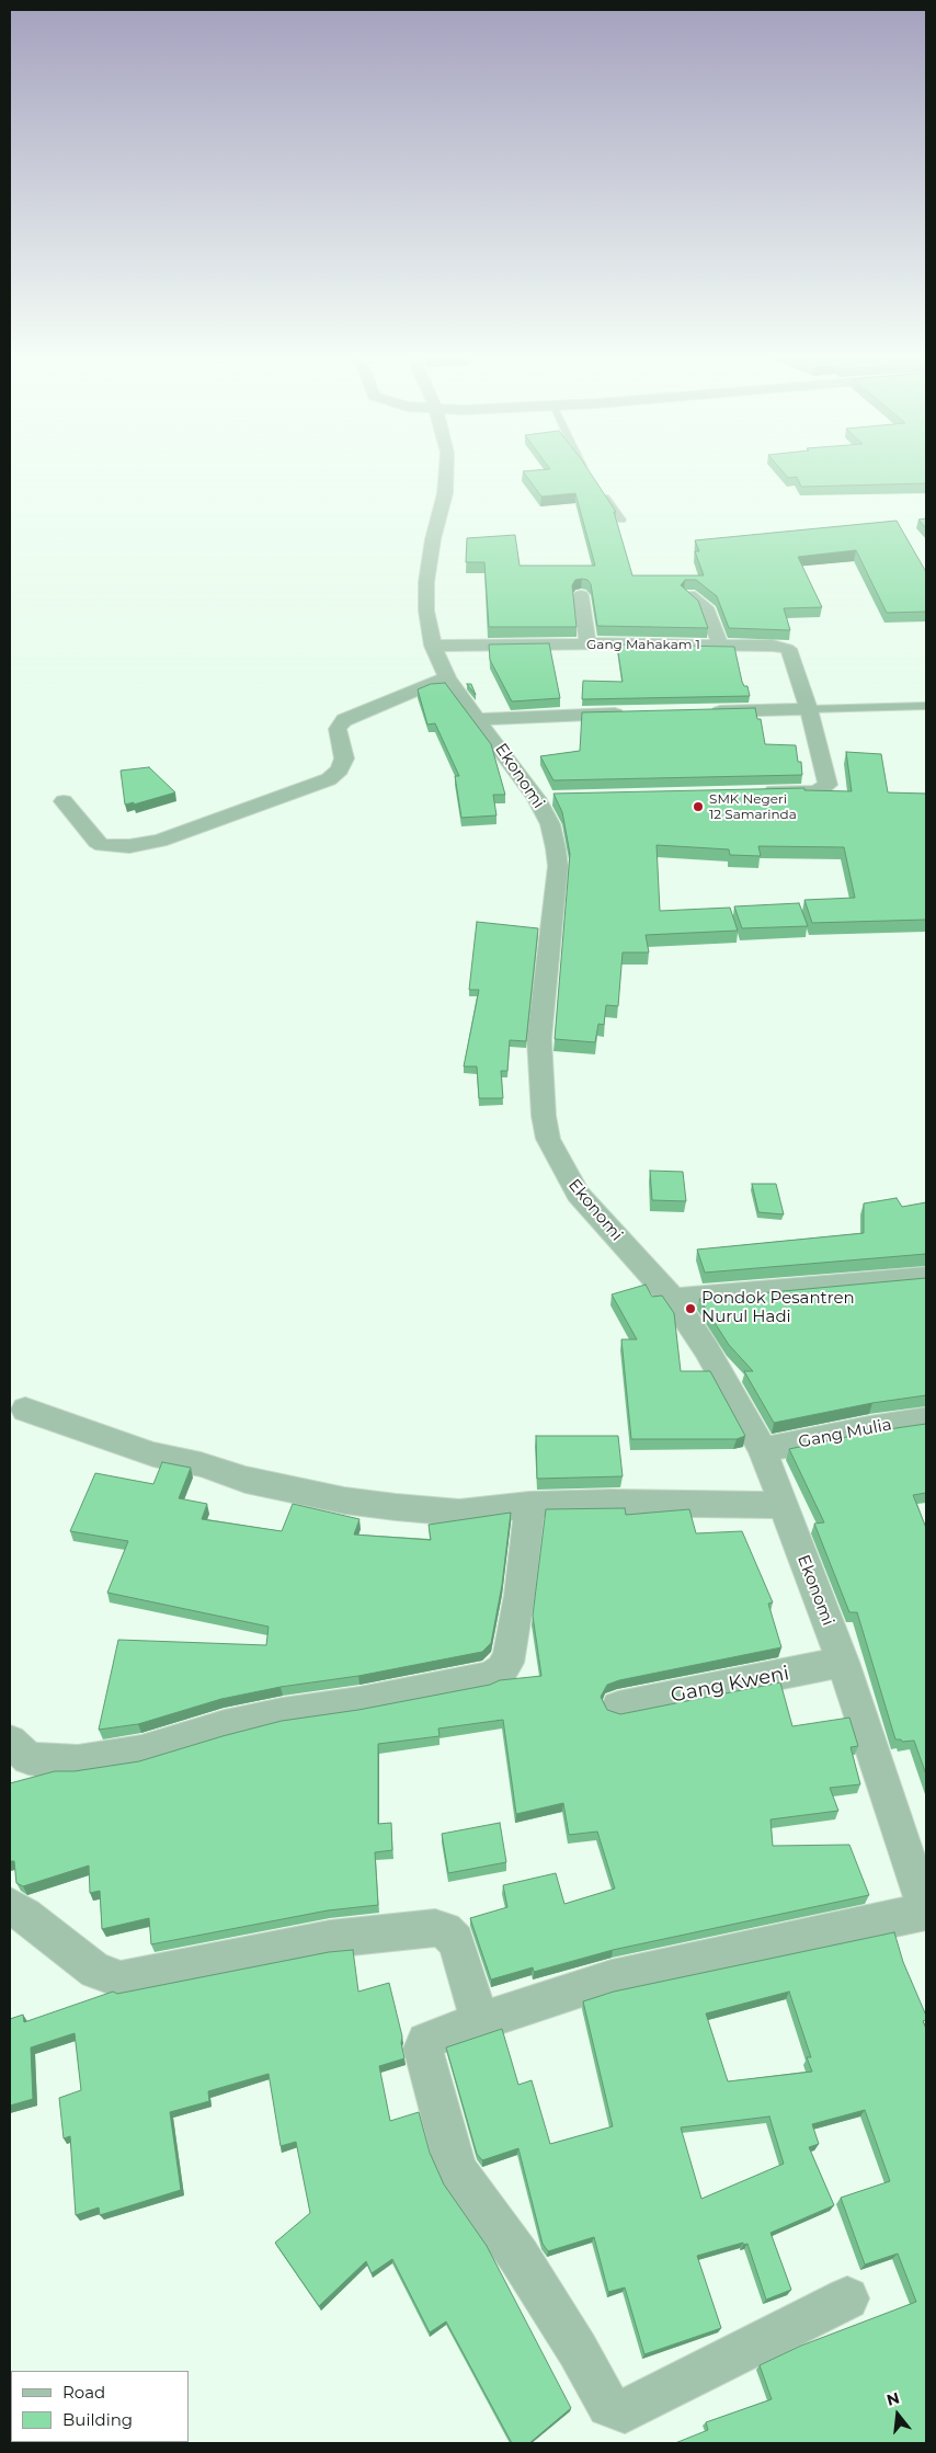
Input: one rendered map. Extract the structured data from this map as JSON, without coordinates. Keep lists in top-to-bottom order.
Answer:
{
  "streets": {
    "street": [
      "Gang Mahakam 1",
      "Ekonomi",
      "Gang Mulia",
      "Gang Kweni"
    ]
  },
  "crossings": [
    ["Gang Mahakam 1", "Ekonomi"],
    ["Ekonomi", "Gang Mulia"],
    ["Ekonomi", "Gang Kweni"]
  ],
  "places": ["SMK Negeri 12 Samarinda", "Pondok Pesantren Nurul Hadi"],
  "legend": ["Road", "Building"],
  "north": "top"
}
